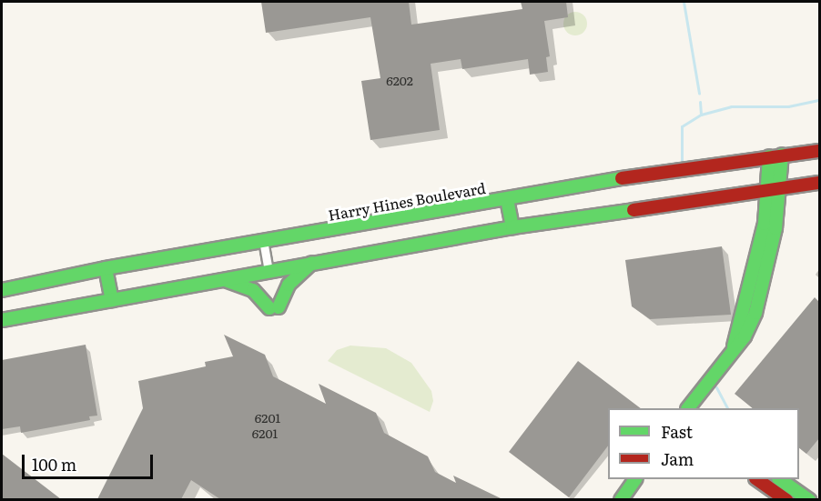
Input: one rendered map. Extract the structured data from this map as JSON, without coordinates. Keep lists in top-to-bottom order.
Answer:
{
  "streets": {
    "main road": ["Harry Hines Boulevard"]
  },
  "house_numbers": ["6202", "6201", "6201"],
  "legend": ["Fast", "Jam"],
  "scale_bar": "100 m"
}
